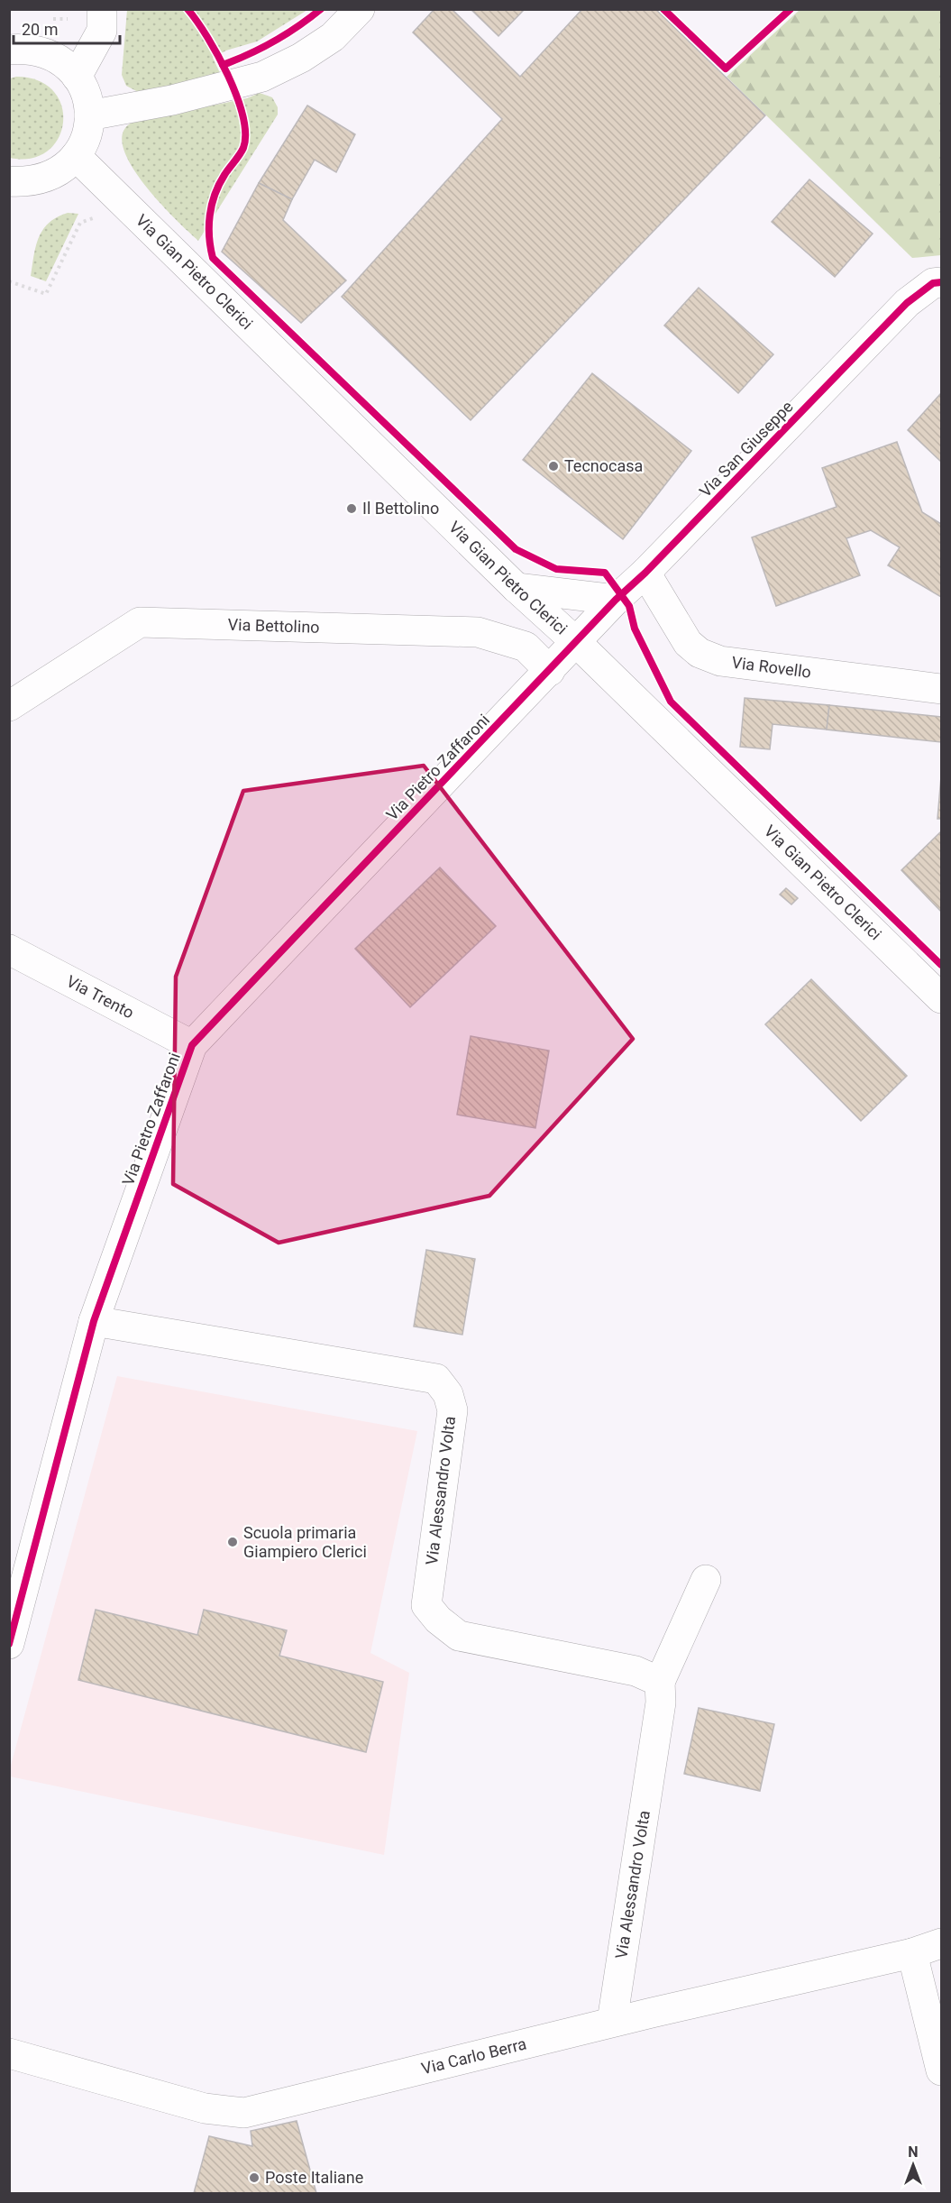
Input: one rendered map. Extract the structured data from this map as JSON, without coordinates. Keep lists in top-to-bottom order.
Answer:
{
  "streets": {
    "street": [
      "Via Gian Pietro Clerici",
      "Via San Giuseppe",
      "Via Bettolino",
      "Via Rovello",
      "Via Pietro Zaffaroni",
      "Via Trento",
      "Via Alessandro Volta",
      "Via Carlo Berra"
    ]
  },
  "crossings": [
    ["Via Gian Pietro Clerici", "Via San Giuseppe"],
    ["Via Gian Pietro Clerici", "Via Pietro Zaffaroni"],
    ["Via San Giuseppe", "Via Rovello"],
    ["Via San Giuseppe", "Via Pietro Zaffaroni"],
    ["Via Bettolino", "Via Pietro Zaffaroni"],
    ["Via Pietro Zaffaroni", "Via Trento"],
    ["Via Pietro Zaffaroni", "Via Alessandro Volta"],
    ["Via Alessandro Volta", "Via Carlo Berra"]
  ],
  "places": [
    "Tecnocasa",
    "Il Bettolino",
    "Scuola primaria Giampiero Clerici",
    "Poste Italiane"
  ],
  "scale_bar": "20 m",
  "north": "top"
}
